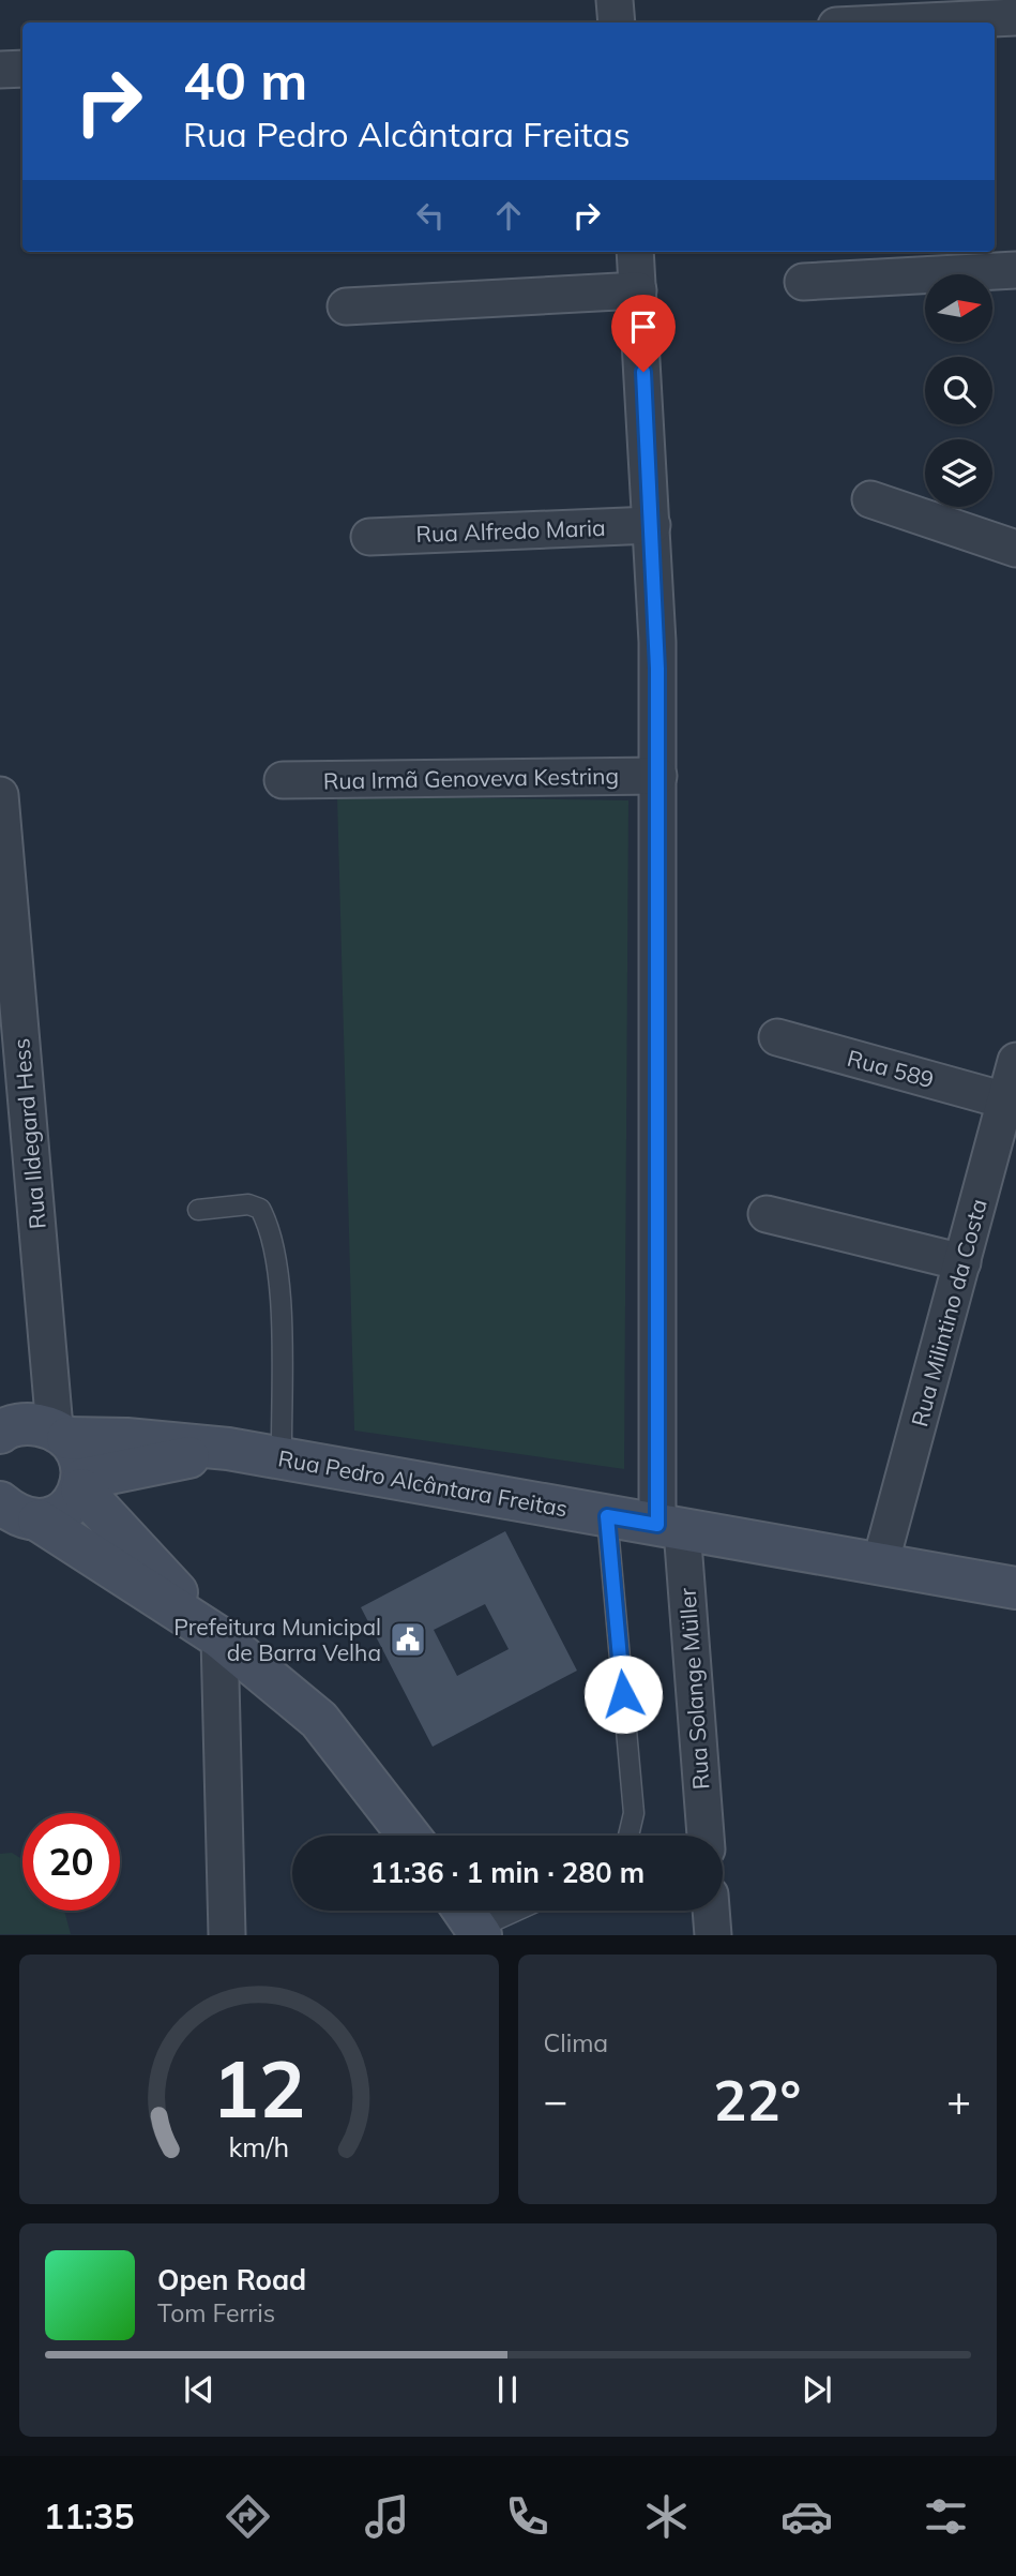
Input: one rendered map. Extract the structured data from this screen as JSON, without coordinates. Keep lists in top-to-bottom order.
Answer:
{
  "streets": {
    "street": [
      "Rua Alfredo Maria",
      "Rua Irmã Genoveva Kestring",
      "Rua 589",
      "Rua Ildegard Hess",
      "Rua Milintino da Costa",
      "Rua Pedro Alcântara Freitas",
      "Rua Solange Müller"
    ]
  },
  "crossings": [
    ["Rua Alfredo Maria", "Rua Solange Müller"],
    ["Rua Irmã Genoveva Kestring", "Rua Solange Müller"],
    ["Rua 589", "Rua Milintino da Costa"],
    ["Rua Ildegard Hess", "Rua Pedro Alcântara Freitas"],
    ["Rua Milintino da Costa", "Rua Pedro Alcântara Freitas"],
    ["Rua Pedro Alcântara Freitas", "Rua Solange Müller"]
  ],
  "places": {
    "public building": ["Prefeitura Municipal de Barra Velha"]
  },
  "north": "right",
  "page": {
    "turn": ["40 m", "Rua Pedro Alcântara Freitas"],
    "limit": "20",
    "trip": "11:36 · 1 min · 280 m",
    "tile": "Clima",
    "heat": ["−", "22°", "+"],
    "song": ["Open Road", "Tom Ferris"],
    "tabs": "11:35",
    "gauge": ["12", "km/h"]
  }
}
